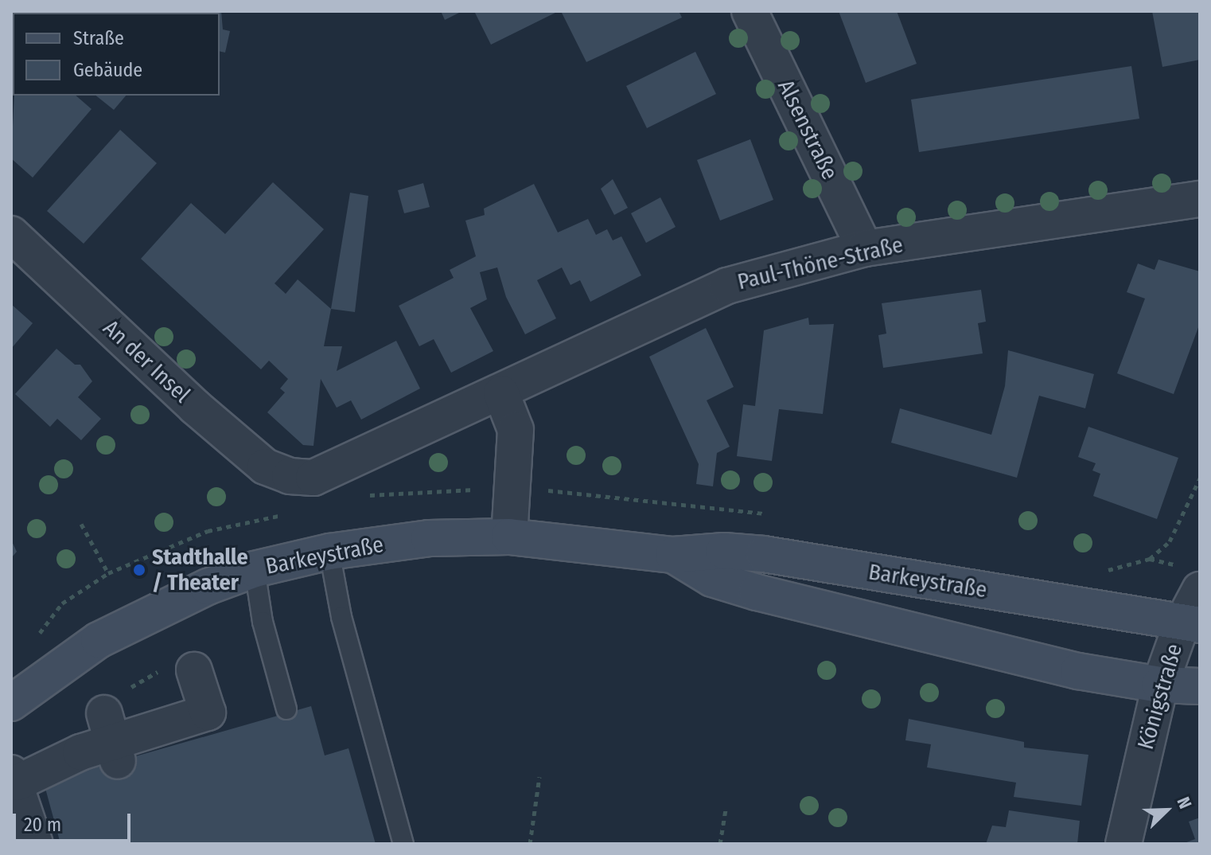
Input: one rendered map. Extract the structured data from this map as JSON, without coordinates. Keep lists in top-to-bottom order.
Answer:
{
  "streets": {
    "street": [
      "Alsenstraße",
      "Paul-Thöne-Straße",
      "An der Insel",
      "Barkeystraße",
      "Königstraße"
    ]
  },
  "crossings": [
    ["Alsenstraße", "Paul-Thöne-Straße"],
    ["Paul-Thöne-Straße", "An der Insel"],
    ["Barkeystraße", "Königstraße"]
  ],
  "places": ["Stadthalle / Theater"],
  "legend": ["Straße", "Gebäude"],
  "scale_bar": "20 m",
  "north": "top right"
}
